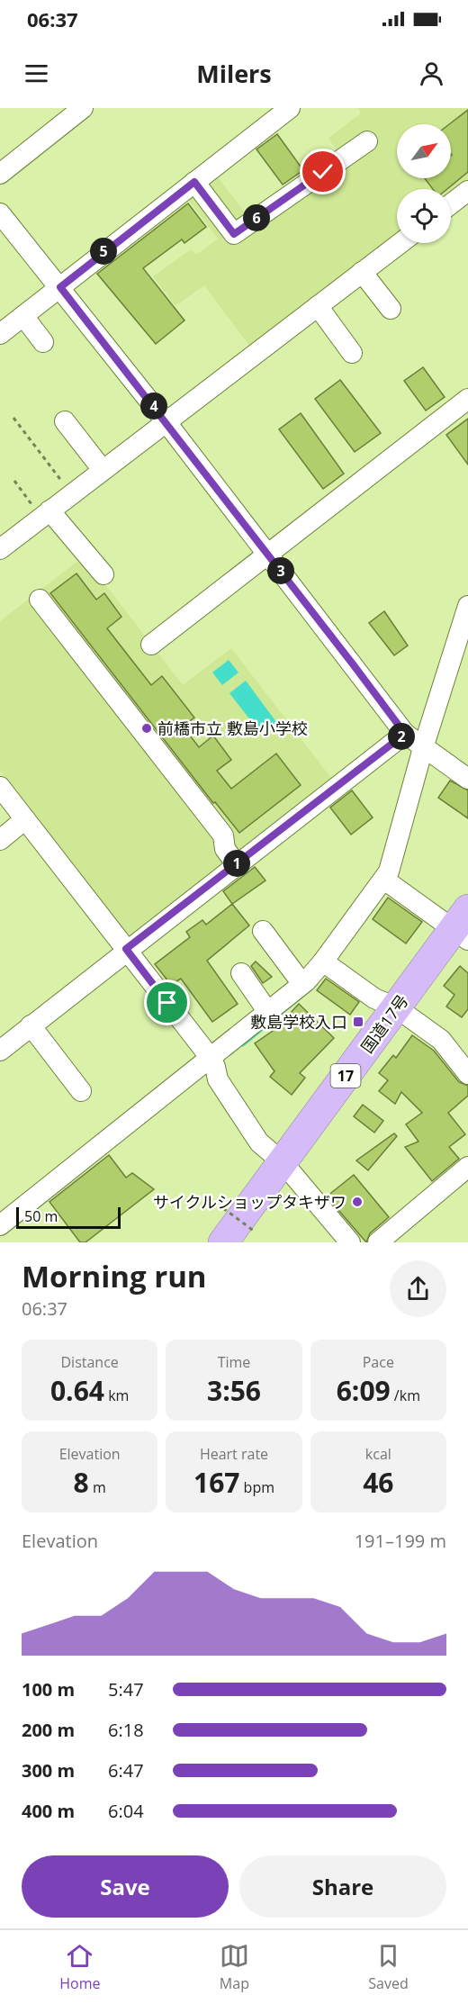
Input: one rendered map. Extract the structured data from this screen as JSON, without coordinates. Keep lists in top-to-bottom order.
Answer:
{
  "streets": {
    "highway": ["国道17号", "17"]
  },
  "places": {
    "other": ["前橋市立 敷島小学校", "サイクルショップタキザワ"],
    "transit": ["敷島学校入口"]
  },
  "scale_bar": "50 m",
  "north": "top right",
  "page": {
    "status": "06:37",
    "header": "Milers",
    "pins": [
      "6",
      "5",
      "4",
      "3",
      "2",
      "1"
    ],
    "scale": "50 m",
    "heading": ["Morning run", "06:37"],
    "stats": [
      ["Distance", "0.64 km"],
      ["Time", "3:56"],
      ["Pace", "6:09 /km"],
      ["Elevation", "8 m"],
      ["Heart rate", "167 bpm"],
      ["kcal", "46"]
    ],
    "chart": ["Elevation", "191–199 m"],
    "list": [
      {
        "name": "100 m",
        "note": "5:47"
      },
      {
        "name": "200 m",
        "note": "6:18"
      },
      {
        "name": "300 m",
        "note": "6:47"
      },
      {
        "name": "400 m",
        "note": "6:04"
      }
    ],
    "buttons": ["Save", "Share"],
    "tabs": ["Home", "Map", "Saved"]
  }
}
